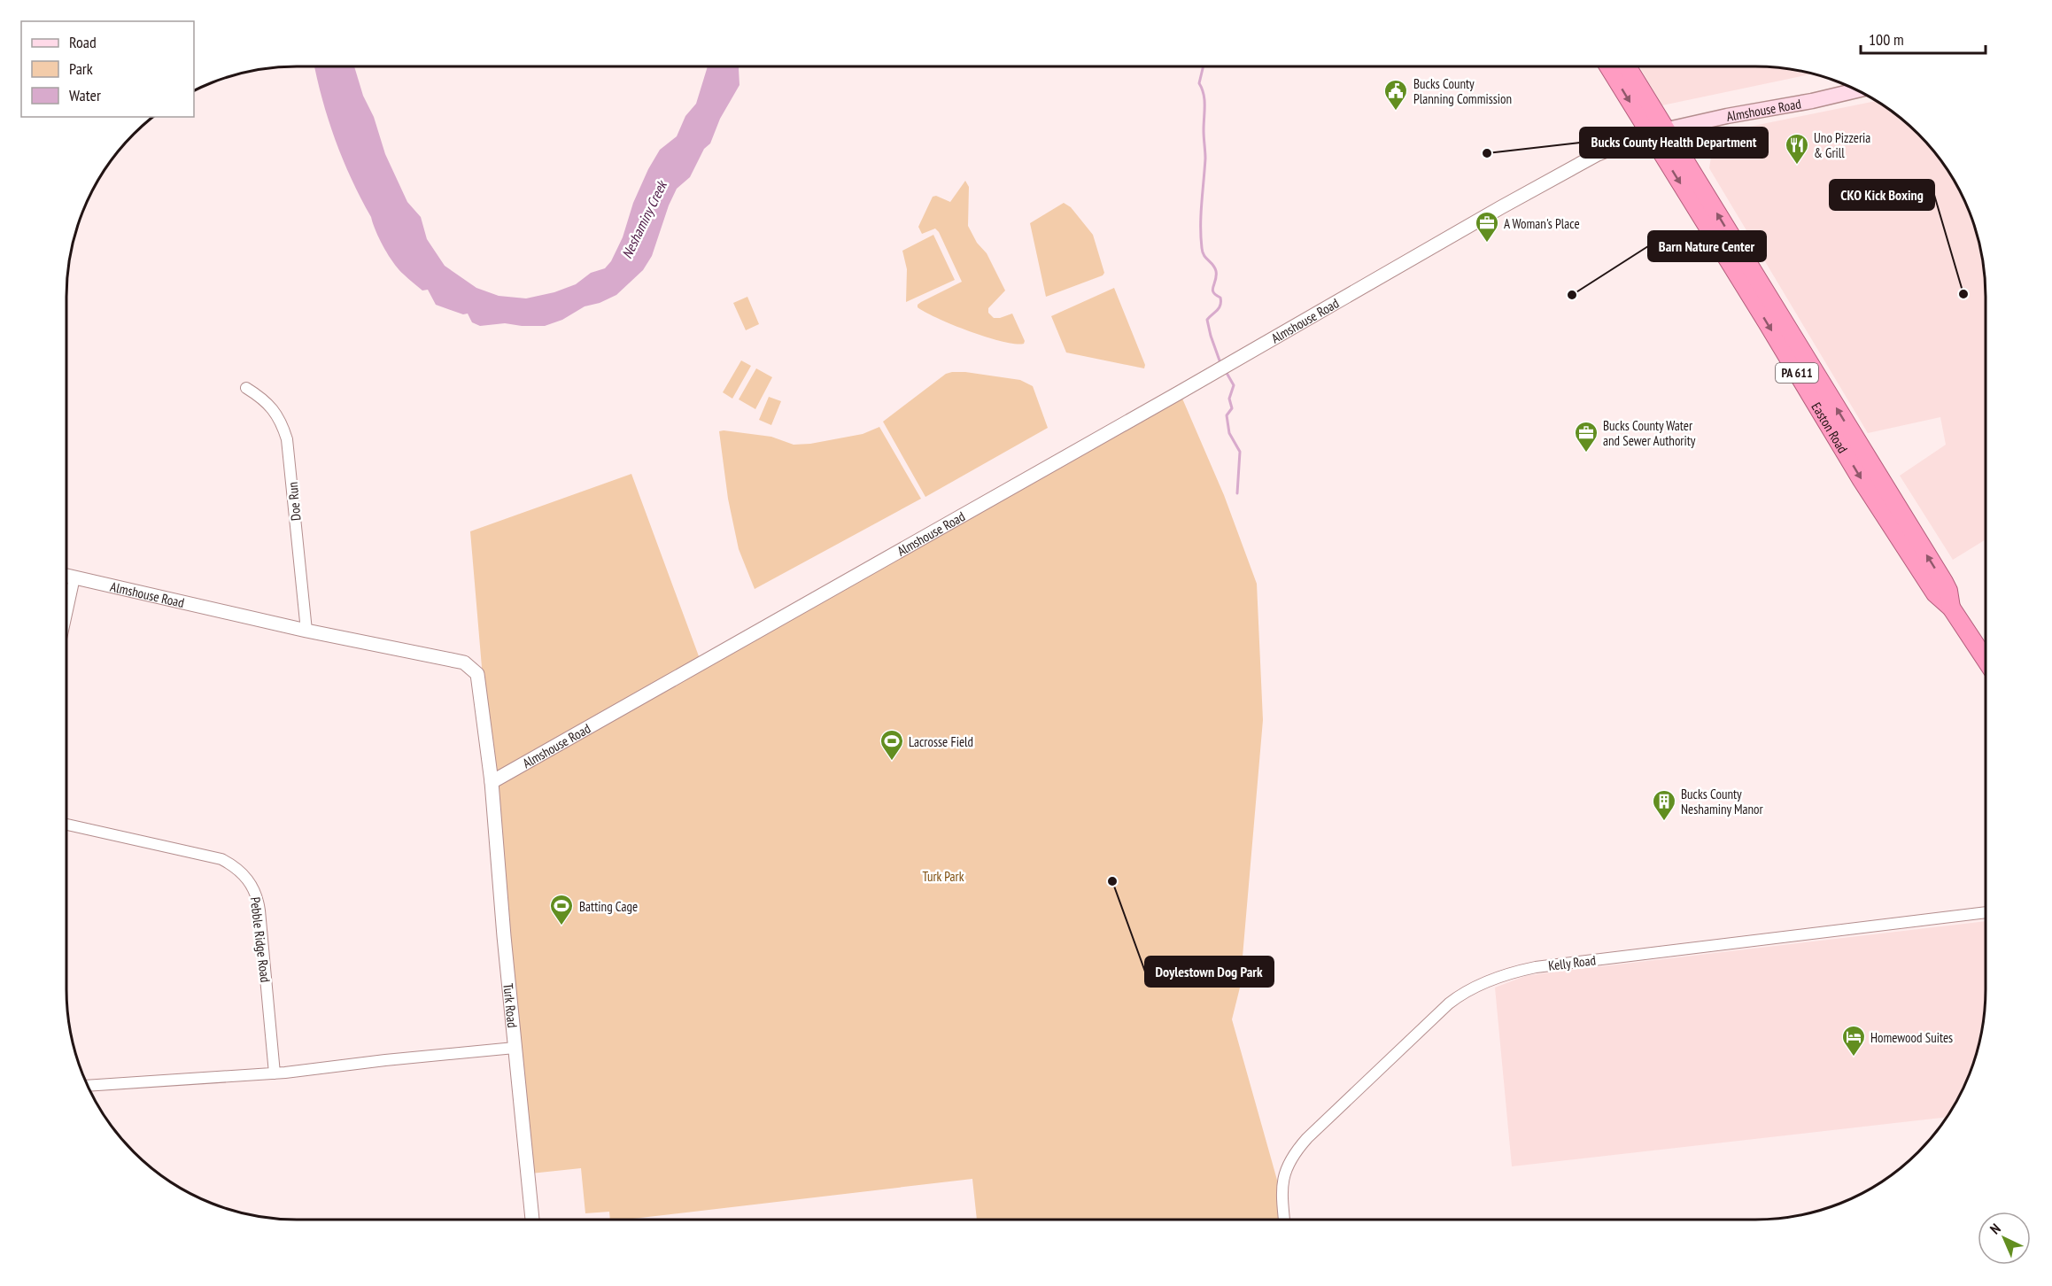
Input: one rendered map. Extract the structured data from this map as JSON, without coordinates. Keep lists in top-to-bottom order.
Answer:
{
  "streets": {
    "highway": ["PA 611", "Easton Road"],
    "main road": ["Almshouse Road"],
    "street": [
      "Doe Run",
      "Pebble Ridge Road",
      "Kelly Road",
      "Turk Road"
    ]
  },
  "crossings": [
    ["Almshouse Road", "PA 611"],
    ["Almshouse Road", "Easton Road"],
    ["Almshouse Road", "Doe Run"],
    ["Almshouse Road", "Turk Road"],
    ["PA 611", "Easton Road"]
  ],
  "water": ["Neshaminy Creek"],
  "parks": ["Turk Park"],
  "places": {
    "public building": ["Bucks County Planning Commission"],
    "other": [
      "Bucks County Health Department",
      "CKO Kick Boxing",
      "Barn Nature Center",
      "Doylestown Dog Park"
    ],
    "restaurant": ["Uno Pizzeria & Grill"],
    "office": ["A Woman's Place", "Bucks County Water and Sewer Authority"],
    "sports": ["Lacrosse Field", "Batting Cage"],
    "building": ["Bucks County Neshaminy Manor"],
    "hotel": ["Homewood Suites"]
  },
  "legend": ["Road", "Park", "Water"],
  "scale_bar": "100 m",
  "north": "top left"
}
